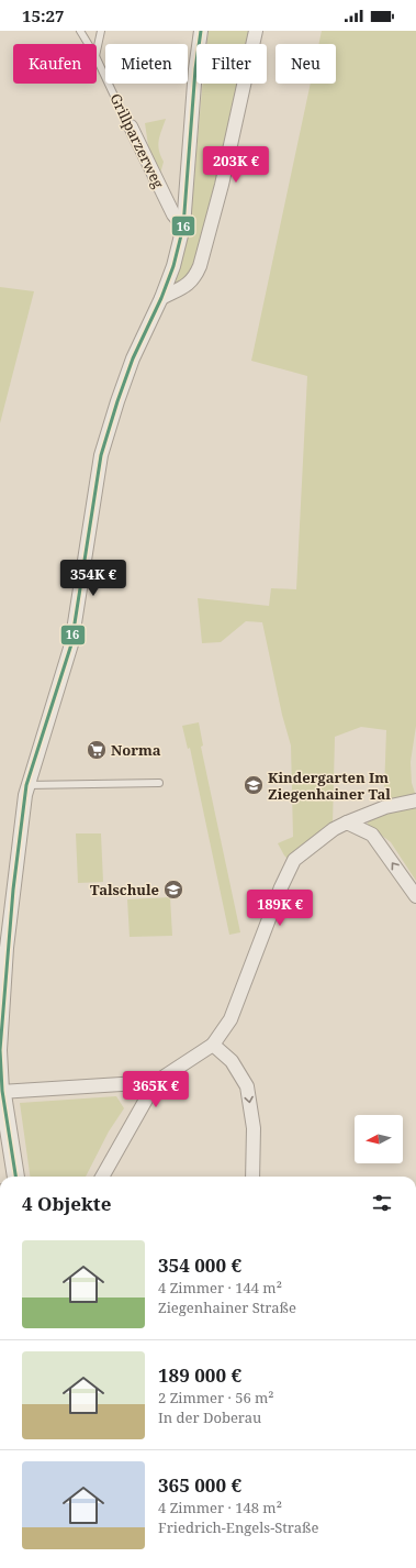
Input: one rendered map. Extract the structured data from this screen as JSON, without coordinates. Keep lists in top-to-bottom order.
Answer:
{
  "streets": {
    "street": ["Grillparzerweg"]
  },
  "places": {
    "supermarket": ["Norma"],
    "school or university": ["Kindergarten Im Ziegenhainer Tal", "Talschule"]
  },
  "lines": ["transit line 16"],
  "north": "left",
  "page": {
    "status": "15:27",
    "chip": [
      "Kaufen",
      "Mieten",
      "Filter",
      "Neu"
    ],
    "price": [
      "203K €",
      "354K €",
      "189K €",
      "365K €"
    ],
    "heading": "4 Objekte",
    "list": [
      {
        "name": "354 000 €",
        "note": "4 Zimmer · 144 m² · Ziegenhainer Straße"
      },
      {
        "name": "189 000 €",
        "note": "2 Zimmer · 56 m² · In der Doberau"
      },
      {
        "name": "365 000 €",
        "note": "4 Zimmer · 148 m² · Friedrich-Engels-Straße"
      }
    ]
  }
}
